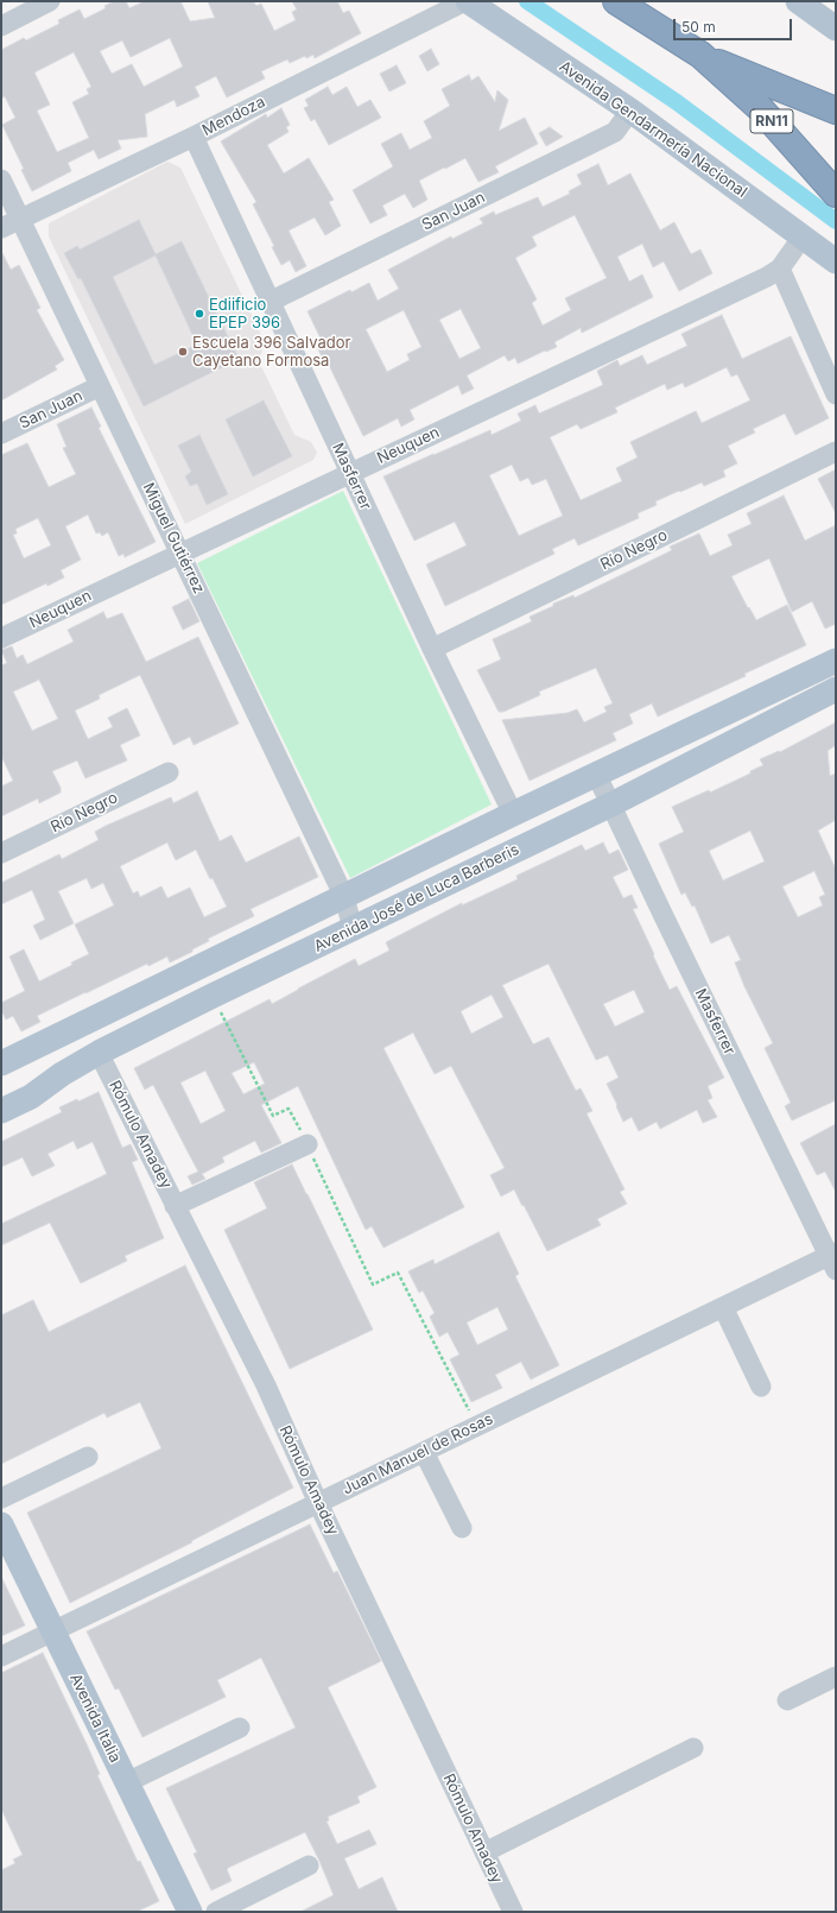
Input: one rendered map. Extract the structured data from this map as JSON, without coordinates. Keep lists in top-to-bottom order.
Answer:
{
  "streets": {
    "highway": ["RN11"],
    "main road": ["Avenida Gendarmería Nacional", "Avenida José de Luca Barberis", "Avenida Italia"],
    "street": [
      "Mendoza",
      "San Juan",
      "Neuquen",
      "Masferrer",
      "Miguel Gutiérrez",
      "Río Negro",
      "Rómulo Amadey",
      "Juan Manuel de Rosas"
    ]
  },
  "crossings": [
    ["Mendoza", "Avenida Gendarmería Nacional"],
    ["Mendoza", "Masferrer"],
    ["Mendoza", "Miguel Gutiérrez"],
    ["Avenida Gendarmería Nacional", "San Juan"],
    ["Avenida Gendarmería Nacional", "Neuquen"],
    ["San Juan", "Masferrer"],
    ["San Juan", "Miguel Gutiérrez"],
    ["Neuquen", "Masferrer"],
    ["Neuquen", "Miguel Gutiérrez"],
    ["Masferrer", "Río Negro"],
    ["Masferrer", "Avenida José de Luca Barberis"],
    ["Masferrer", "Juan Manuel de Rosas"],
    ["Miguel Gutiérrez", "Avenida José de Luca Barberis"],
    ["Avenida José de Luca Barberis", "Rómulo Amadey"],
    ["Rómulo Amadey", "Juan Manuel de Rosas"],
    ["Juan Manuel de Rosas", "Avenida Italia"]
  ],
  "places": ["Ediificio EPEP 396", "Escuela 396 Salvador Cayetano Formosa"],
  "scale_bar": "50 m"
}
